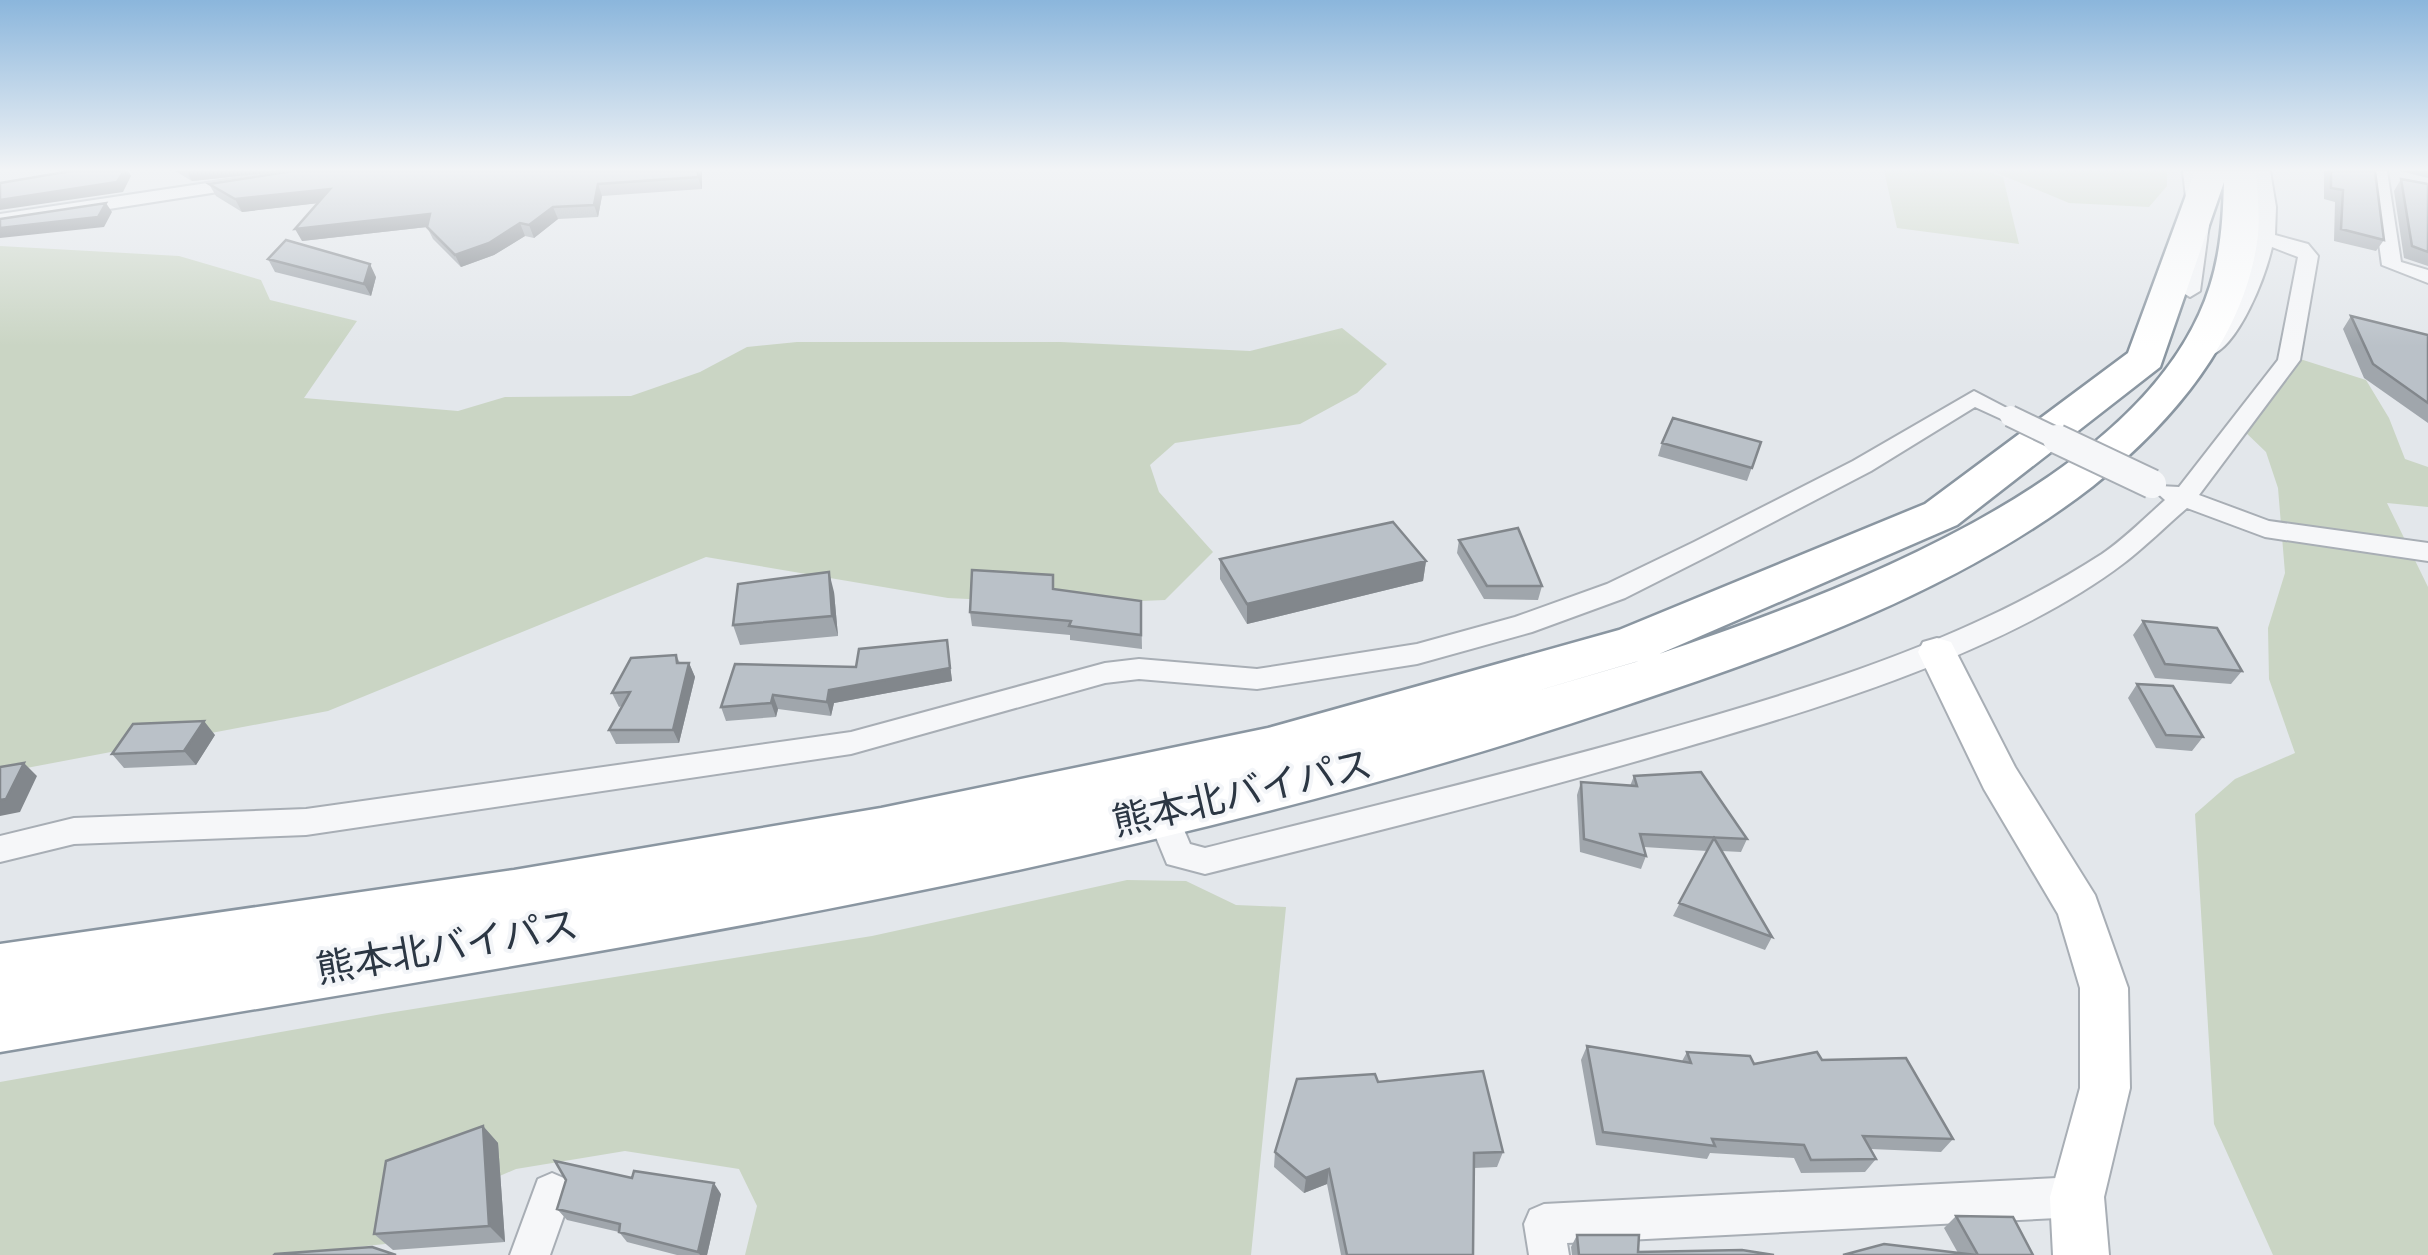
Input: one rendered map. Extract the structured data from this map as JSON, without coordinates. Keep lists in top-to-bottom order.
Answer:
{
  "streets": {
    "highway": ["熊本北バイパス"]
  }
}
